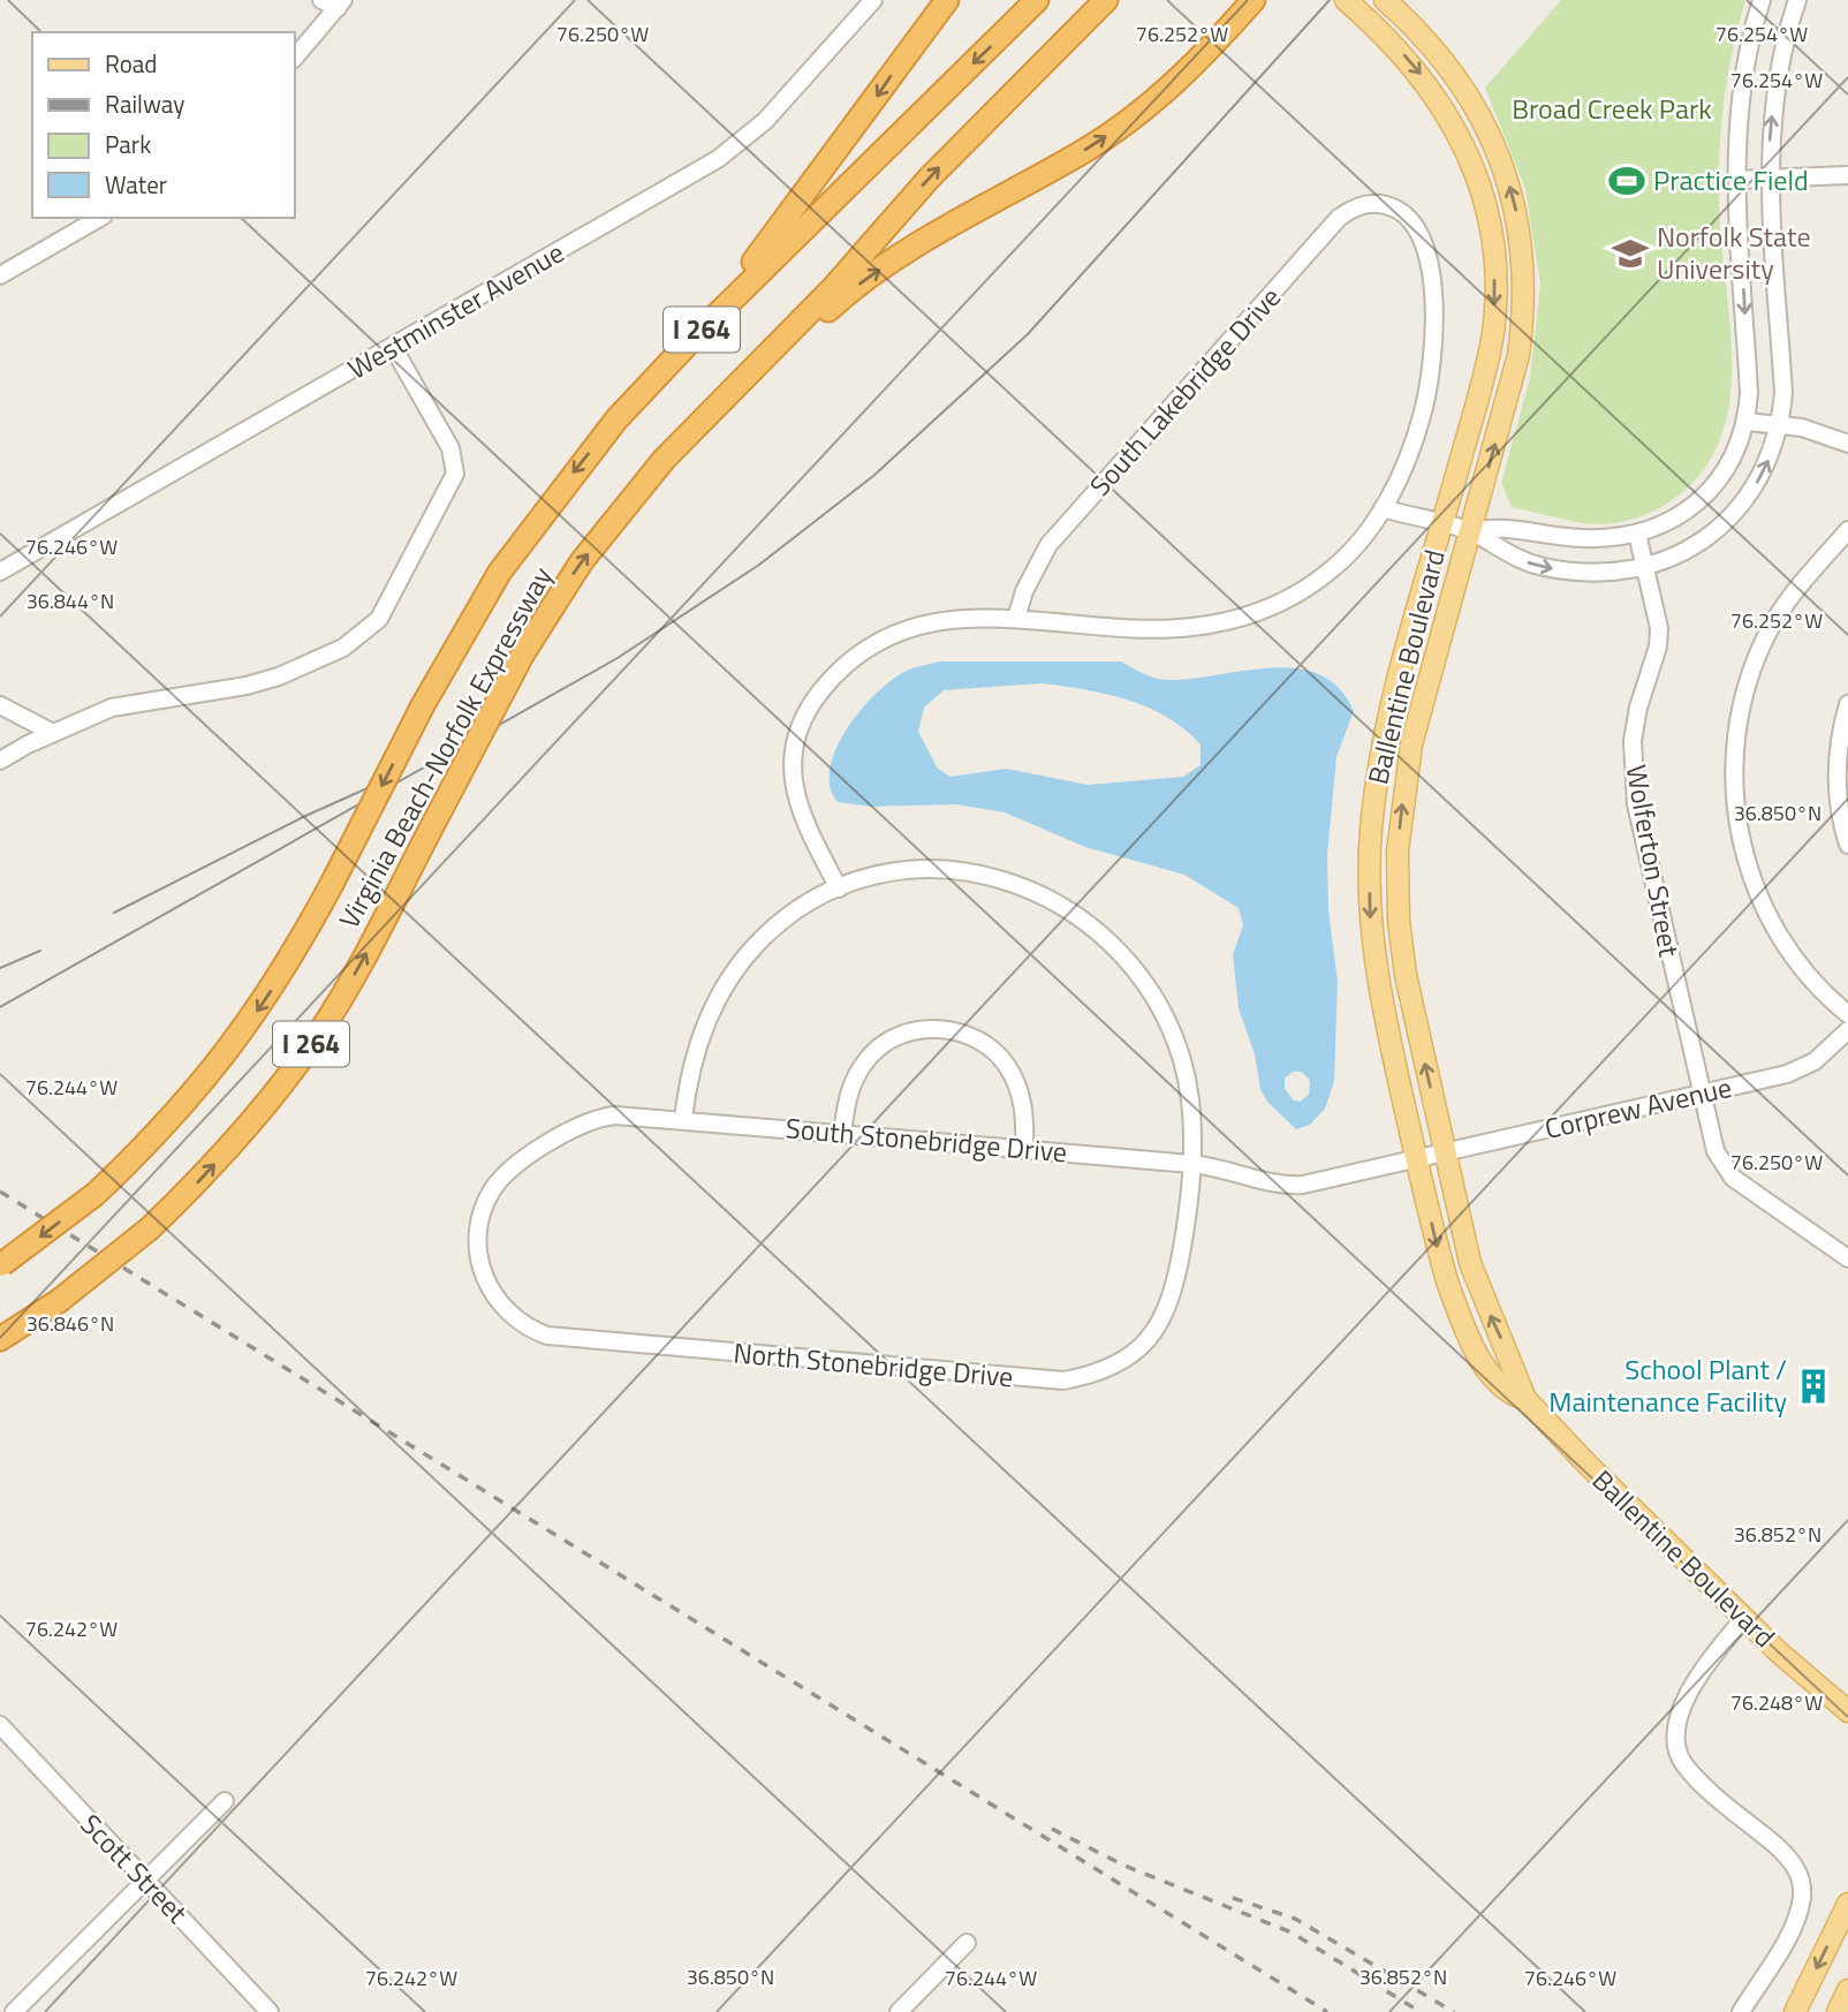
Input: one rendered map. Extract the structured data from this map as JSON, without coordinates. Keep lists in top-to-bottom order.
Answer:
{
  "streets": {
    "highway": ["I 264", "Virginia Beach-Norfolk Expressway"],
    "main road": ["Ballentine Boulevard"],
    "street": [
      "Westminster Avenue",
      "South Lakebridge Drive",
      "Wolferton Street",
      "Corprew Avenue",
      "South Stonebridge Drive",
      "North Stonebridge Drive",
      "Scott Street"
    ]
  },
  "crossings": [
    ["Ballentine Boulevard", "Corprew Avenue"],
    ["Ballentine Boulevard", "South Stonebridge Drive"],
    ["Wolferton Street", "Corprew Avenue"],
    ["Corprew Avenue", "South Stonebridge Drive"],
    ["South Stonebridge Drive", "North Stonebridge Drive"]
  ],
  "parks": ["Broad Creek Park"],
  "places": {
    "sports": ["Practice Field"],
    "school or university": ["Norfolk State University"],
    "building": ["School Plant / Maintenance Facility"]
  },
  "legend": [
    "Road",
    "Railway",
    "Park",
    "Water"
  ],
  "coordinates": [
    "76.250°W",
    "76.252°W",
    "76.254°W",
    "76.246°W",
    "36.844°N",
    "36.850°N",
    "76.244°W",
    "36.846°N",
    "36.852°N",
    "76.242°W",
    "76.248°W"
  ]
}
